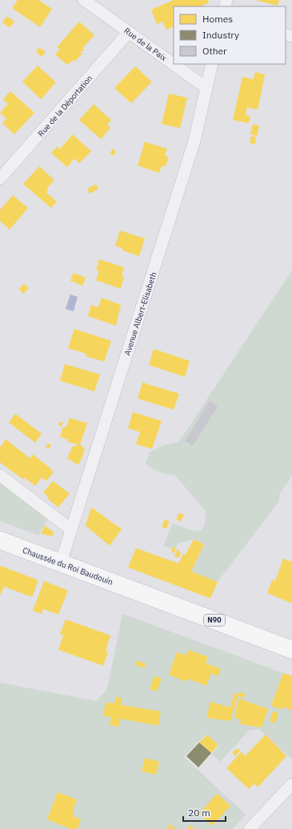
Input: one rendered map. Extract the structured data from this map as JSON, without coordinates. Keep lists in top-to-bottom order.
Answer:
{
  "streets": {
    "main road": ["Chaussée du Roi Baudouin", "N90"],
    "street": ["Rue de la Paix", "Rue de la Déportation", "Avenue Albert-Elisabeth"]
  },
  "crossings": [
    ["Rue de la Paix", "Rue de la Déportation"],
    ["Rue de la Paix", "Avenue Albert-Elisabeth"],
    ["Avenue Albert-Elisabeth", "Chaussée du Roi Baudouin"]
  ],
  "legend": ["Homes", "Industry", "Other"],
  "scale_bar": "20 m"
}
